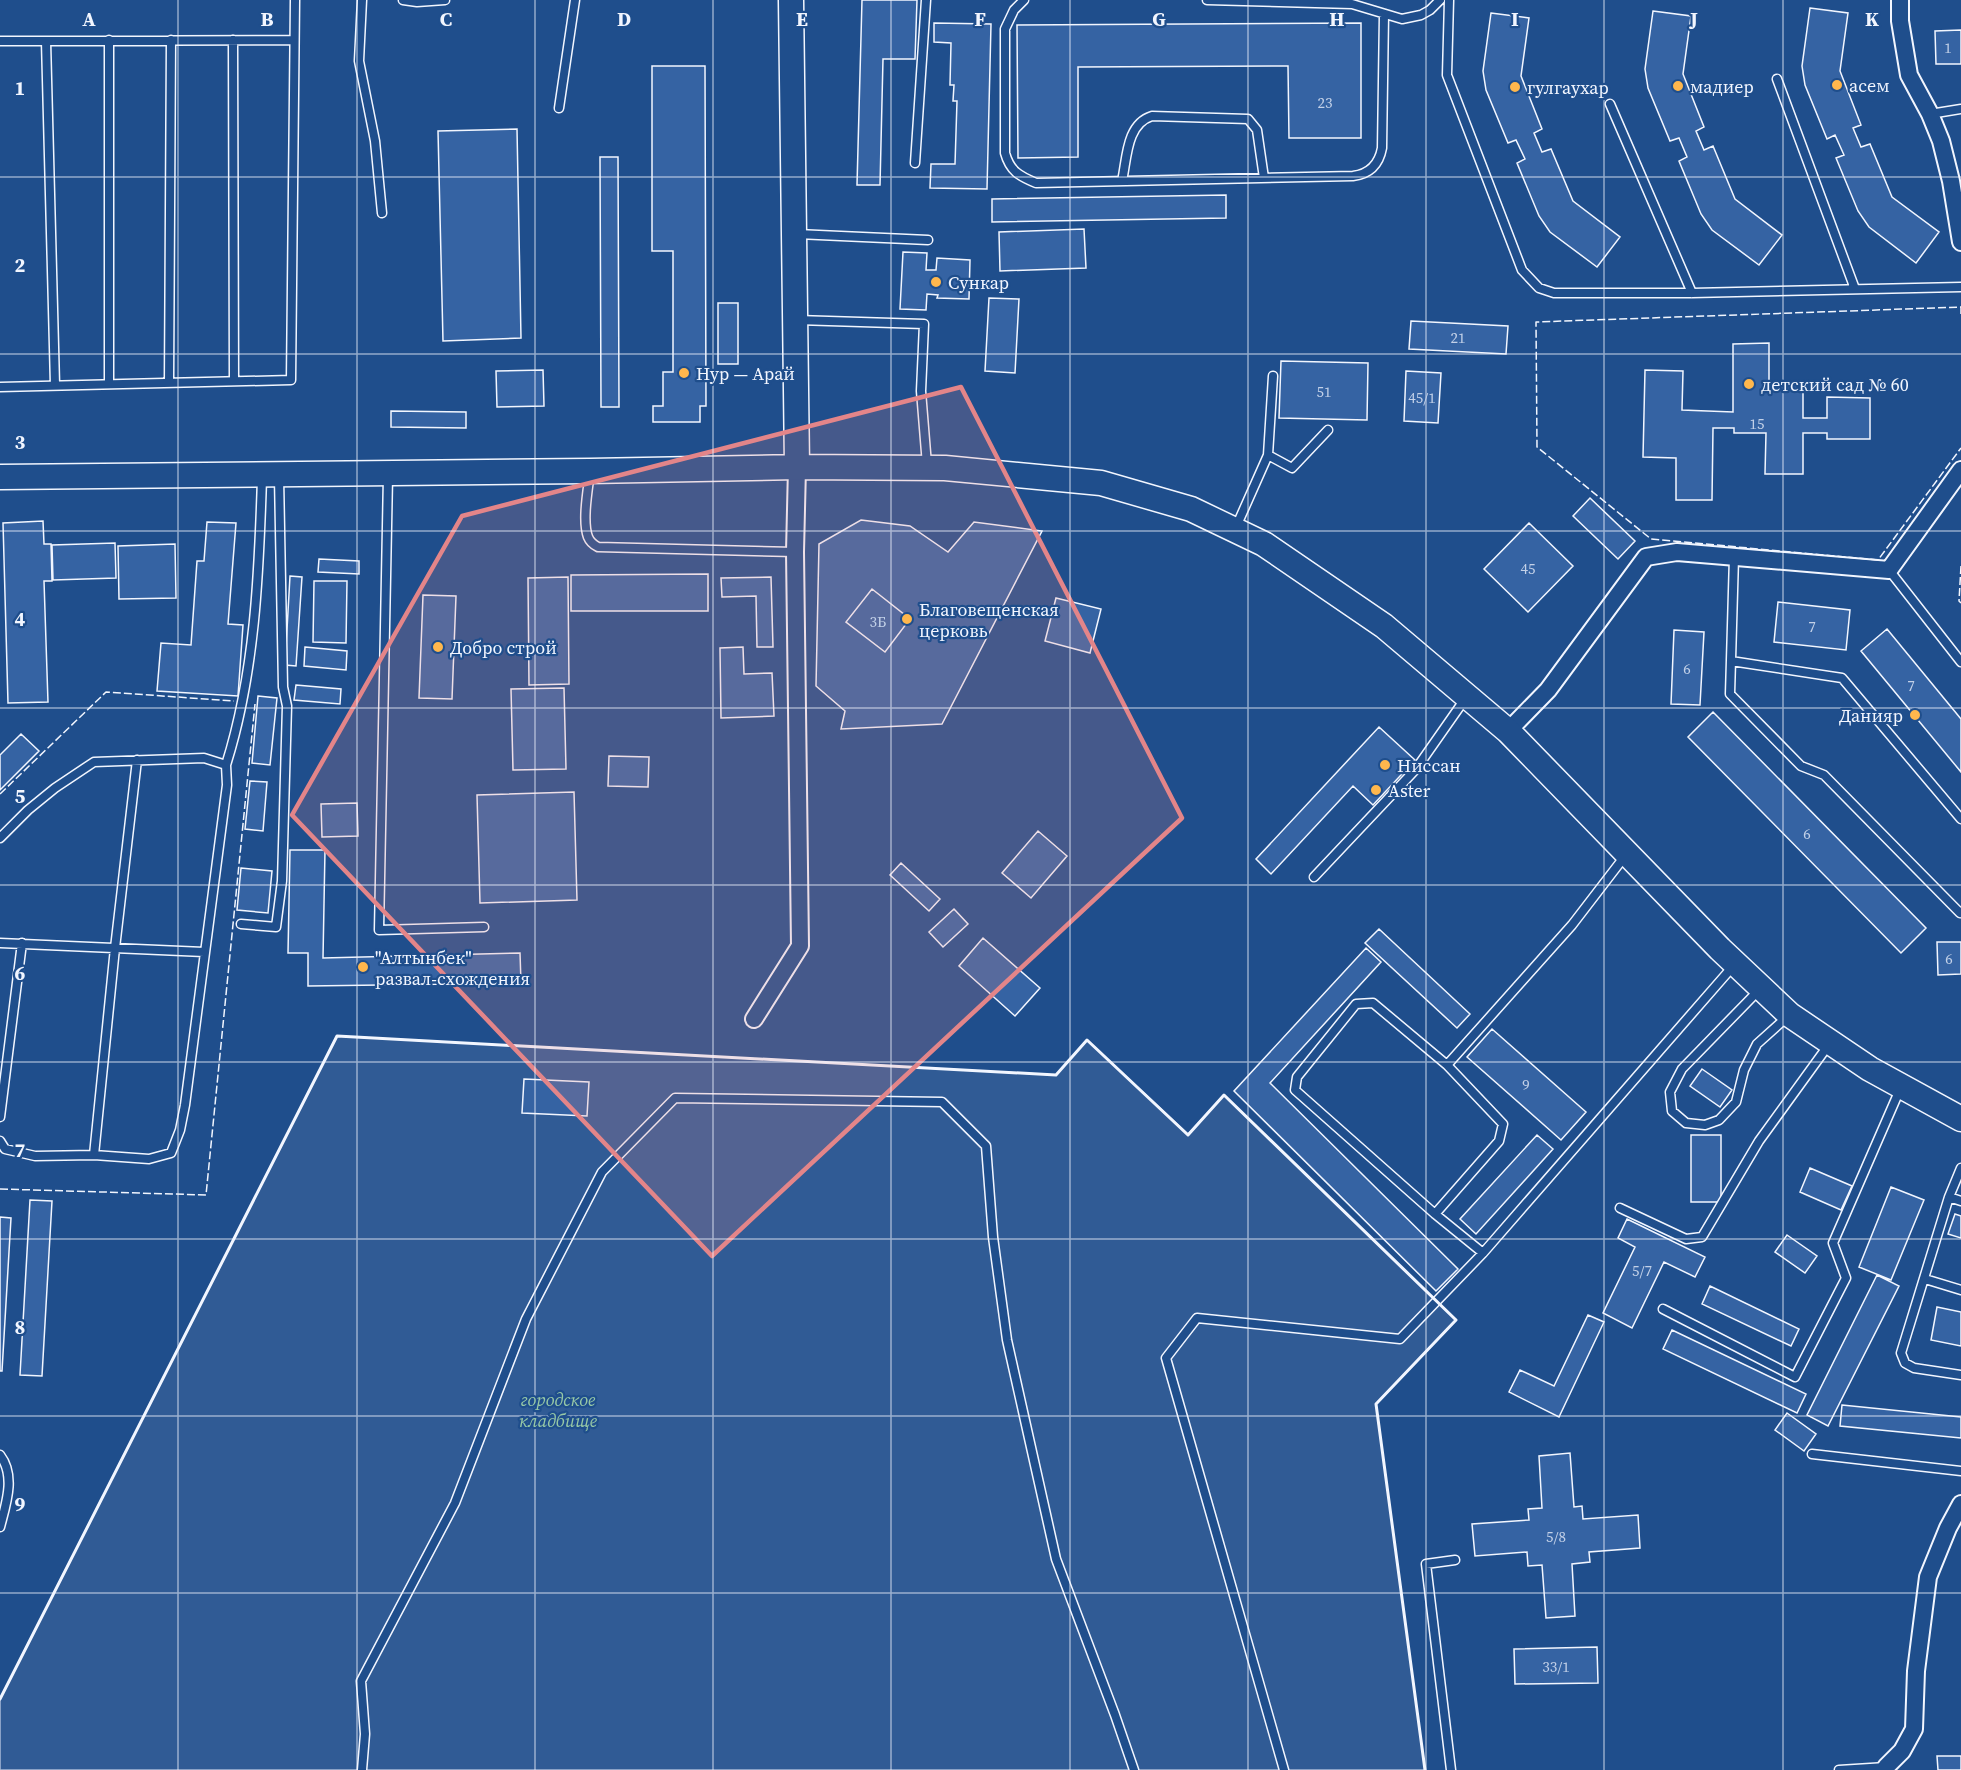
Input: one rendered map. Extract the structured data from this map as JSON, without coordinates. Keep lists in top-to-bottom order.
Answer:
{
  "parks": ["городское кладбище"],
  "places": [
    "асем",
    "мадиер",
    "гулгаухар",
    "Сункар",
    "Нур — Арай",
    "детский сад № 60",
    "Благовещенская церковь",
    "Добро строй",
    "Данияр",
    "Ниссан",
    "Aster",
    "\"Алтынбек\" развал-схождения"
  ],
  "house_numbers": [
    "1",
    "23",
    "21",
    "51",
    "45/1",
    "15",
    "45",
    "3Б",
    "7",
    "6",
    "7",
    "6",
    "6",
    "9",
    "5/7",
    "5/8",
    "33/1"
  ],
  "grid": {
    "columns": [
      "A",
      "B",
      "C",
      "D",
      "E",
      "F",
      "G",
      "H",
      "I",
      "J",
      "K"
    ],
    "rows": [
      "1",
      "2",
      "3",
      "4",
      "5",
      "6",
      "7",
      "8",
      "9"
    ]
  }
}
